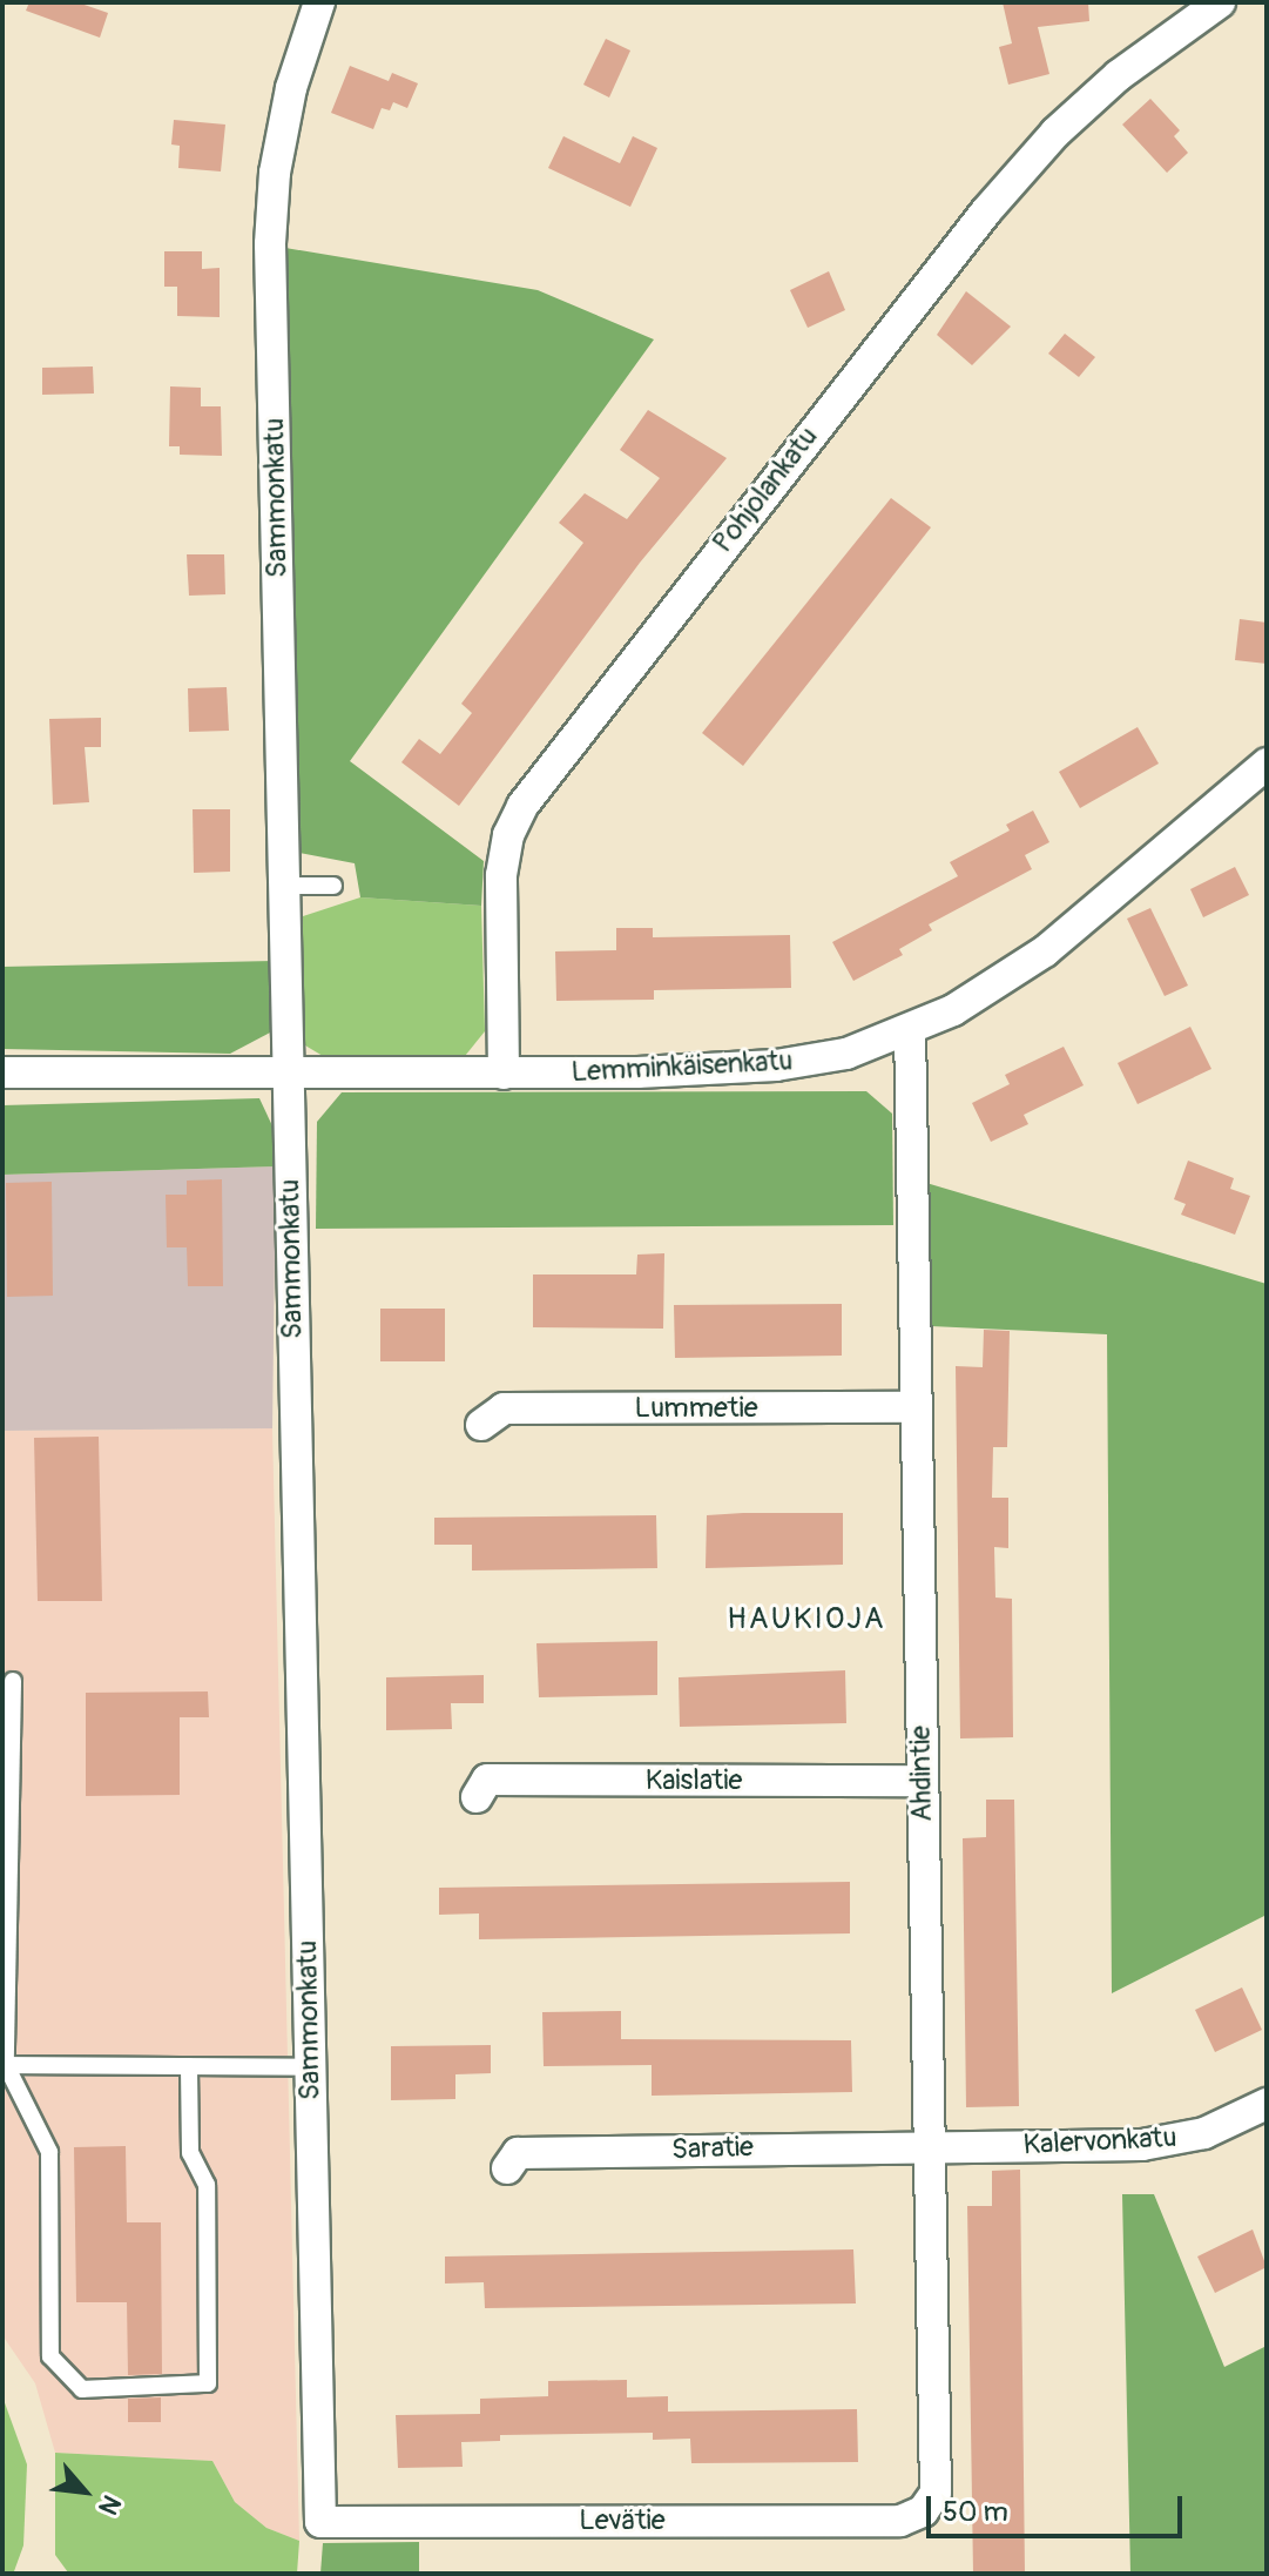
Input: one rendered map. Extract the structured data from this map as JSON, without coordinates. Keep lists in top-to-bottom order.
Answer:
{
  "streets": {
    "street": [
      "Pohjolankatu",
      "Sammonkatu",
      "Lemminkäisenkatu",
      "Lummetie",
      "Ahdintie",
      "Kaislatie",
      "Kalervonkatu",
      "Saratie",
      "Levätie"
    ]
  },
  "crossings": [
    ["Pohjolankatu", "Lemminkäisenkatu"],
    ["Sammonkatu", "Lemminkäisenkatu"],
    ["Sammonkatu", "Levätie"],
    ["Lemminkäisenkatu", "Ahdintie"],
    ["Lummetie", "Ahdintie"],
    ["Ahdintie", "Kaislatie"],
    ["Ahdintie", "Kalervonkatu"],
    ["Ahdintie", "Saratie"],
    ["Ahdintie", "Levätie"],
    ["Kalervonkatu", "Saratie"]
  ],
  "districts": ["HAUKIOJA"],
  "scale_bar": "50 m",
  "north": "bottom right"
}
